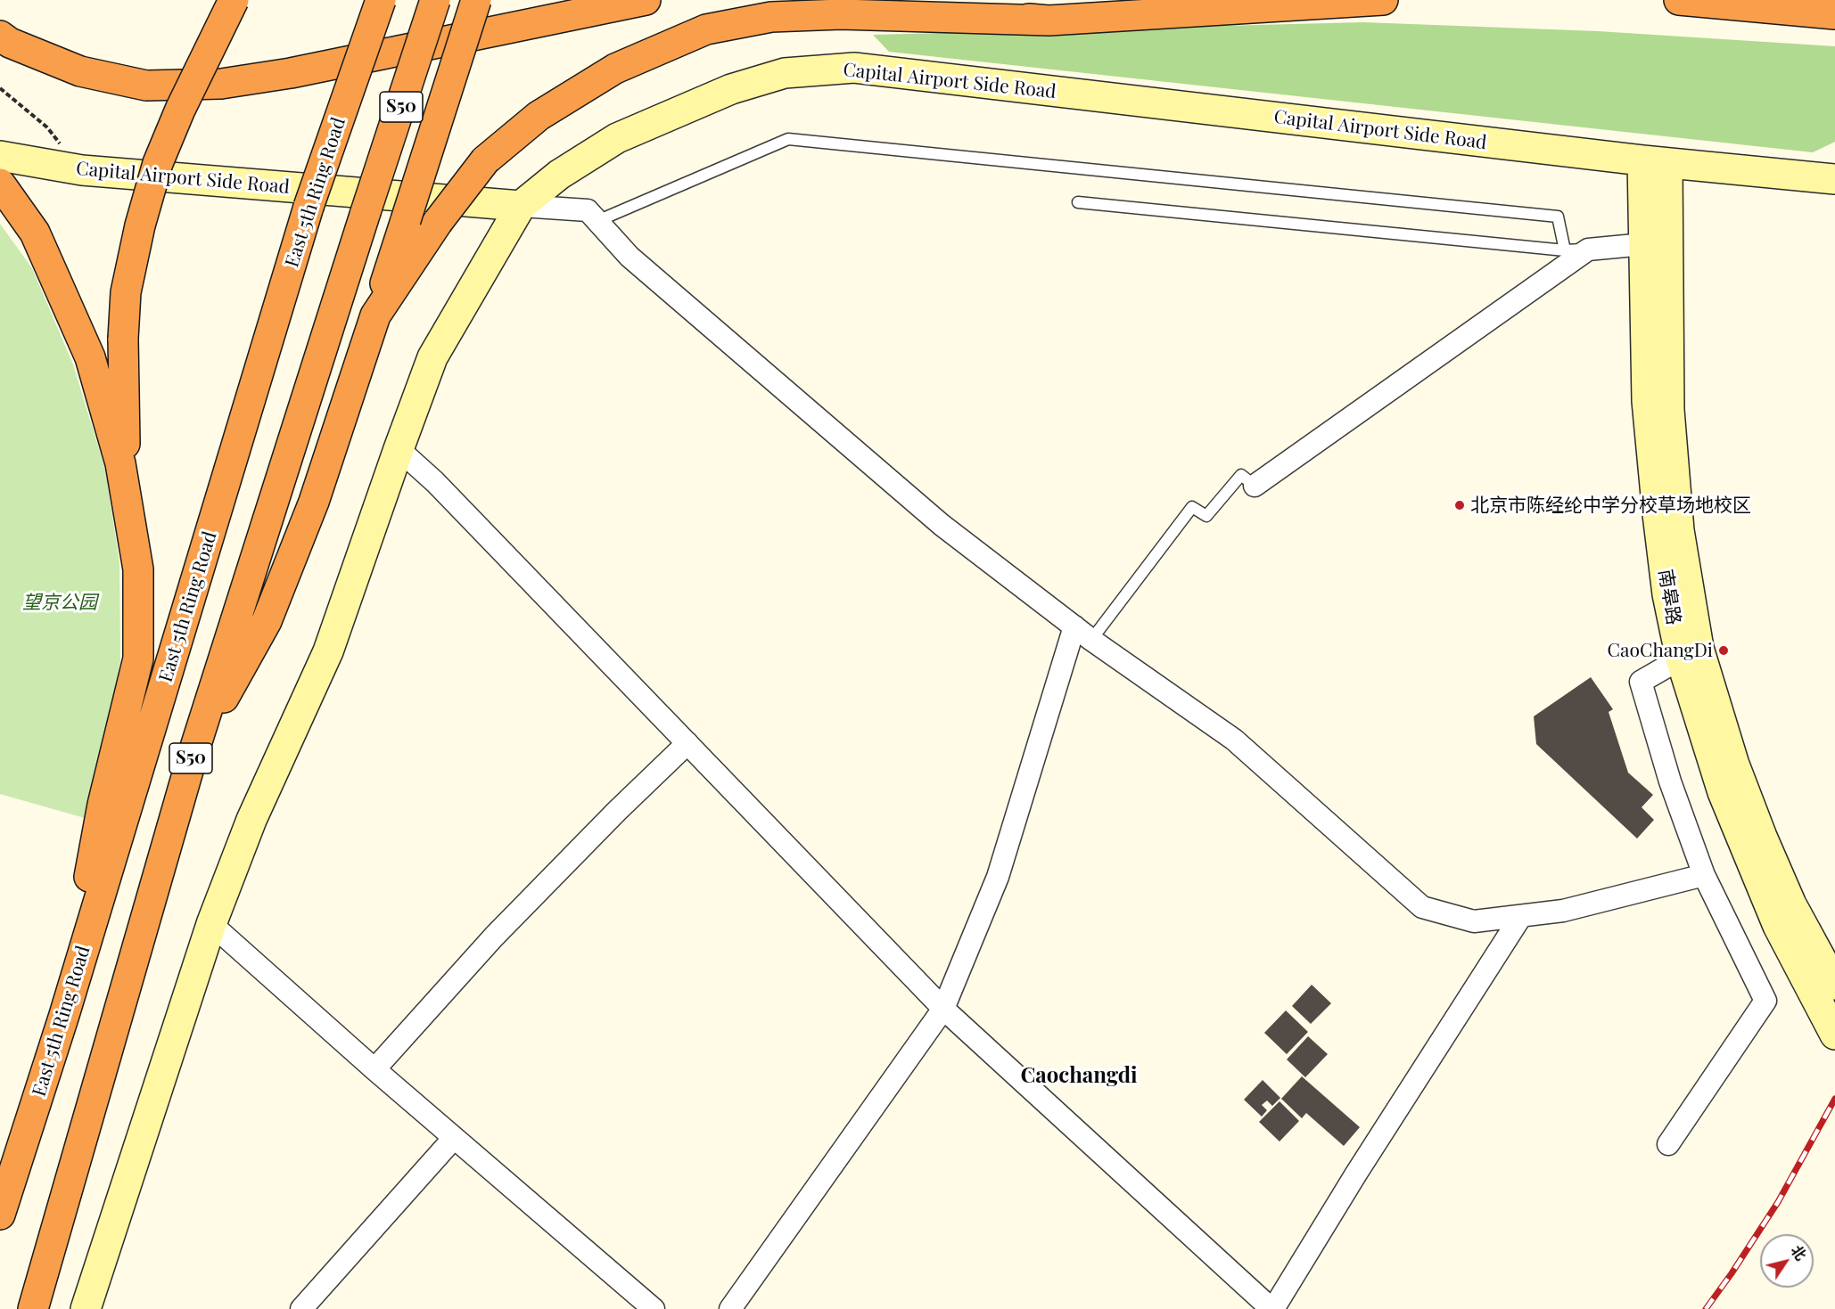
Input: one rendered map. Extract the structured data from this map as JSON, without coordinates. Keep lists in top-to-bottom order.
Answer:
{
  "streets": {
    "highway": ["S50", "East 5th Ring Road"],
    "street": ["Capital Airport Side Road", "南皋路"]
  },
  "crossings": [
    ["Capital Airport Side Road", "南皋路"]
  ],
  "districts": ["Caochangdi"],
  "parks": ["望京公园"],
  "places": ["北京市陈经纶中学分校草场地校区", "CaoChangDi"],
  "north": "top right"
}
